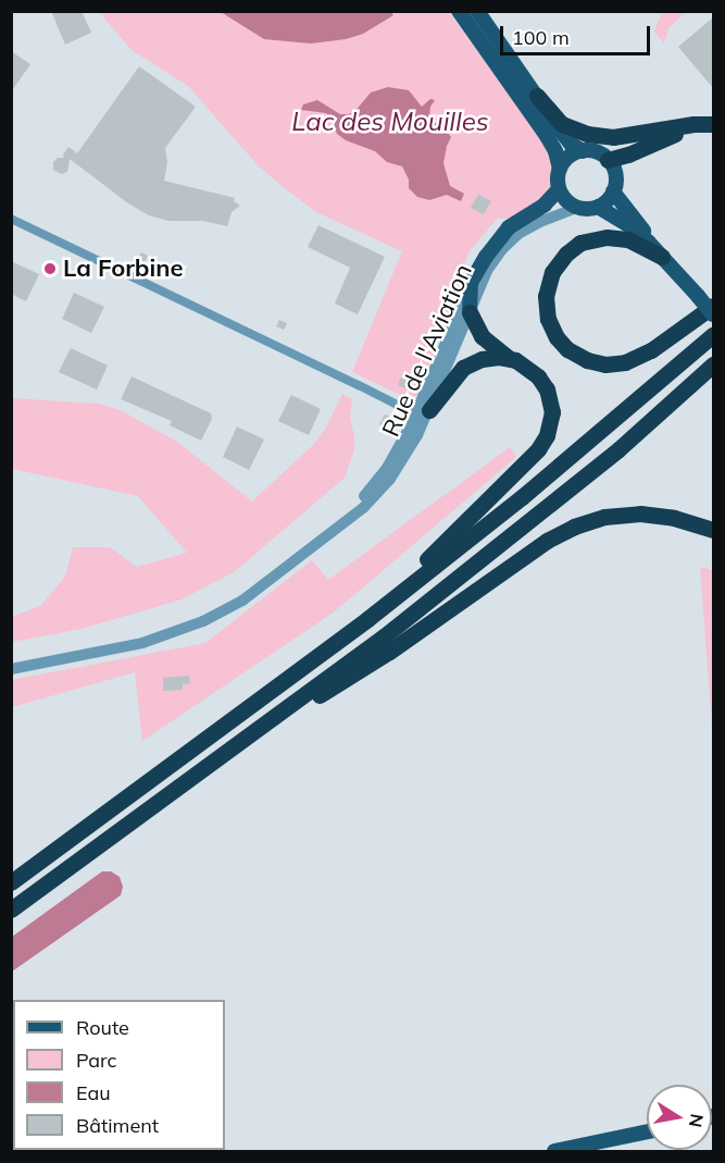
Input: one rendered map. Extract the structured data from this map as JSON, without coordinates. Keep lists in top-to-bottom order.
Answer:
{
  "streets": {
    "main road": ["Rue de l'Aviation"]
  },
  "water": ["Lac des Mouilles"],
  "places": ["La Forbine"],
  "legend": [
    "Route",
    "Parc",
    "Eau",
    "Bâtiment"
  ],
  "scale_bar": "100 m",
  "north": "right"
}
